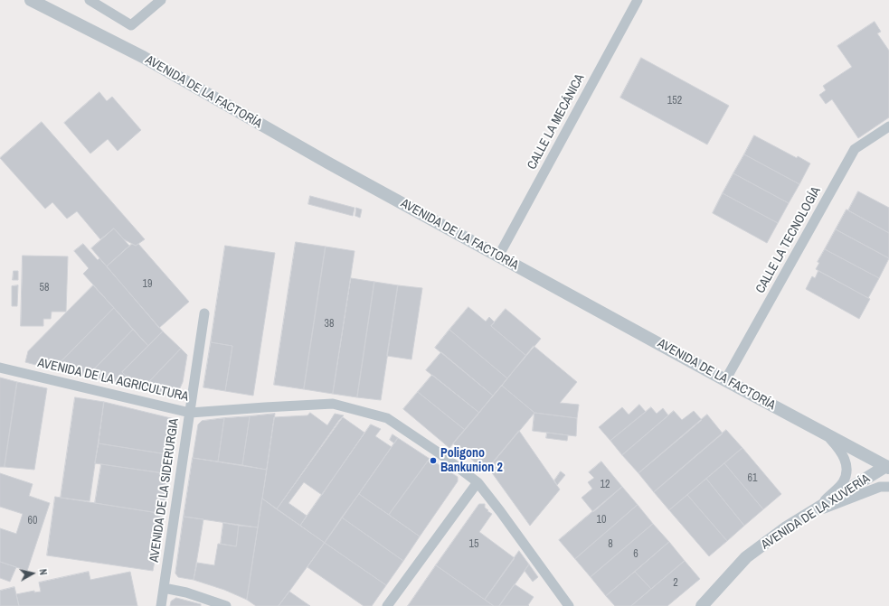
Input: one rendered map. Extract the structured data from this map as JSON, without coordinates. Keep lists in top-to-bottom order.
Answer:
{
  "streets": {
    "street": [
      "AVENIDA DE LA FACTORÍA",
      "CALLE LA MECÁNICA",
      "CALLE LA TECNOLOGÍA",
      "AVENIDA DE LA AGRICULTURA",
      "AVENIDA DE LA SIDERURGIA",
      "AVENIDA DE LA XUVERÍA"
    ]
  },
  "crossings": [
    ["AVENIDA DE LA FACTORÍA", "CALLE LA MECÁNICA"],
    ["AVENIDA DE LA FACTORÍA", "CALLE LA TECNOLOGÍA"],
    ["AVENIDA DE LA FACTORÍA", "AVENIDA DE LA XUVERÍA"],
    ["AVENIDA DE LA AGRICULTURA", "AVENIDA DE LA SIDERURGIA"]
  ],
  "places": ["Poligono Bankunion 2"],
  "house_numbers": [
    "152",
    "19",
    "58",
    "38",
    "61",
    "12",
    "10",
    "60",
    "15",
    "8",
    "6",
    "2"
  ],
  "north": "right"
}
